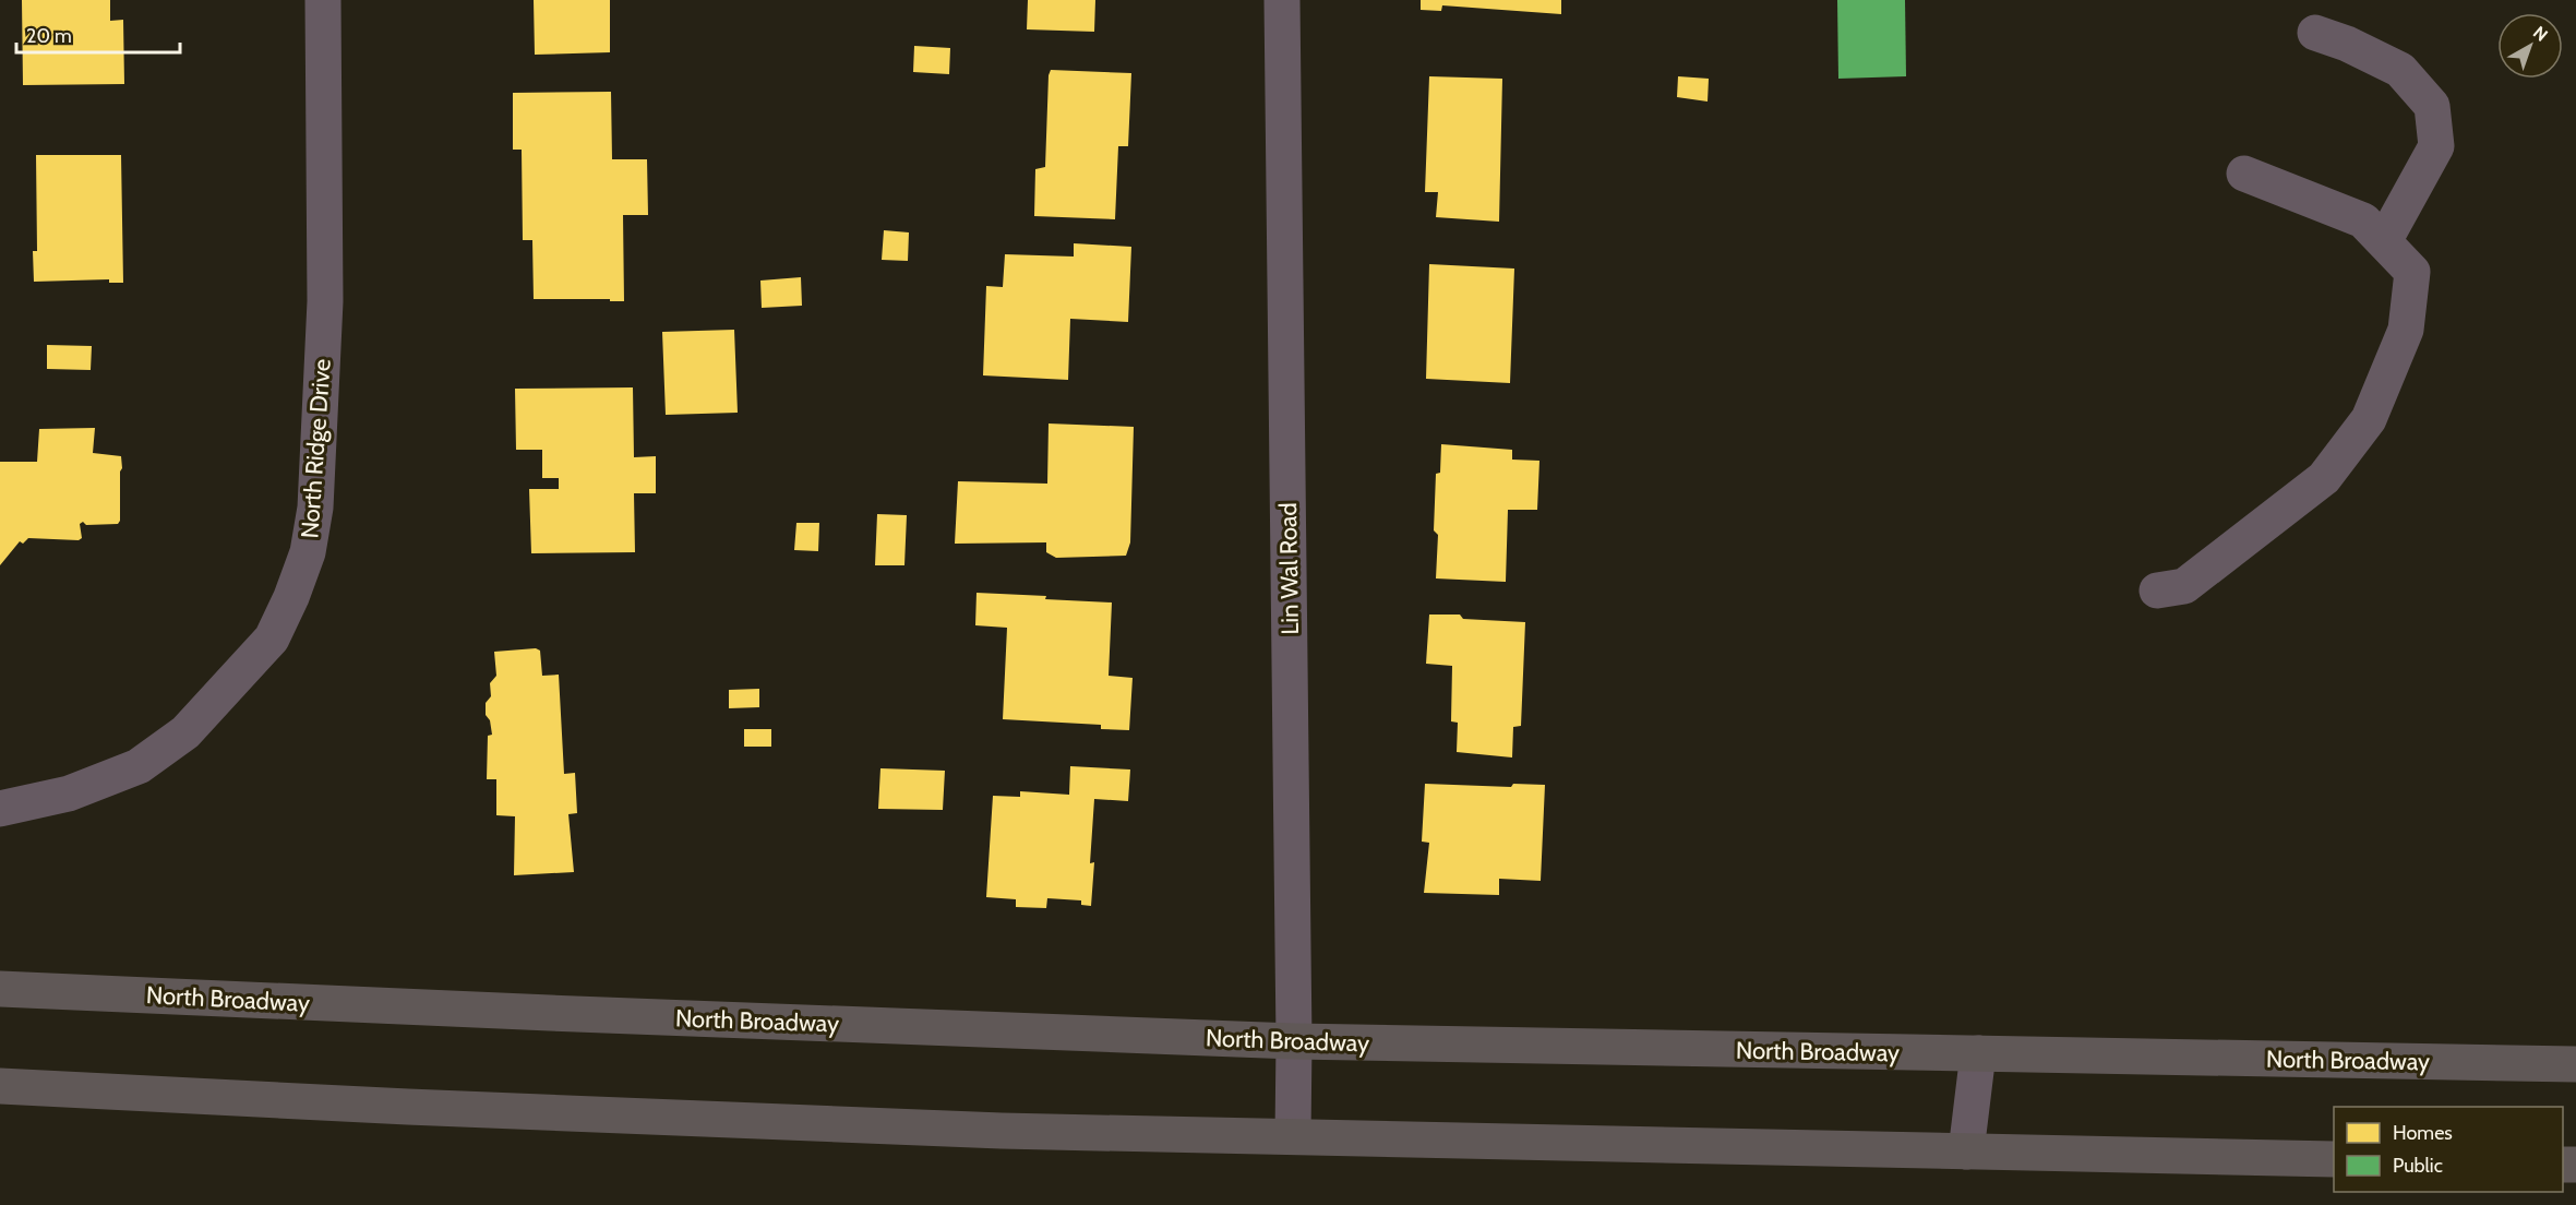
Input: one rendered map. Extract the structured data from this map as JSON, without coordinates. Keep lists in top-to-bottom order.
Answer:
{
  "streets": {
    "highway": ["North Broadway"],
    "street": ["North Ridge Drive", "Lin Wal Road"]
  },
  "crossings": [
    ["Lin Wal Road", "North Broadway"]
  ],
  "legend": ["Homes", "Public"],
  "scale_bar": "20 m",
  "north": "top right"
}
